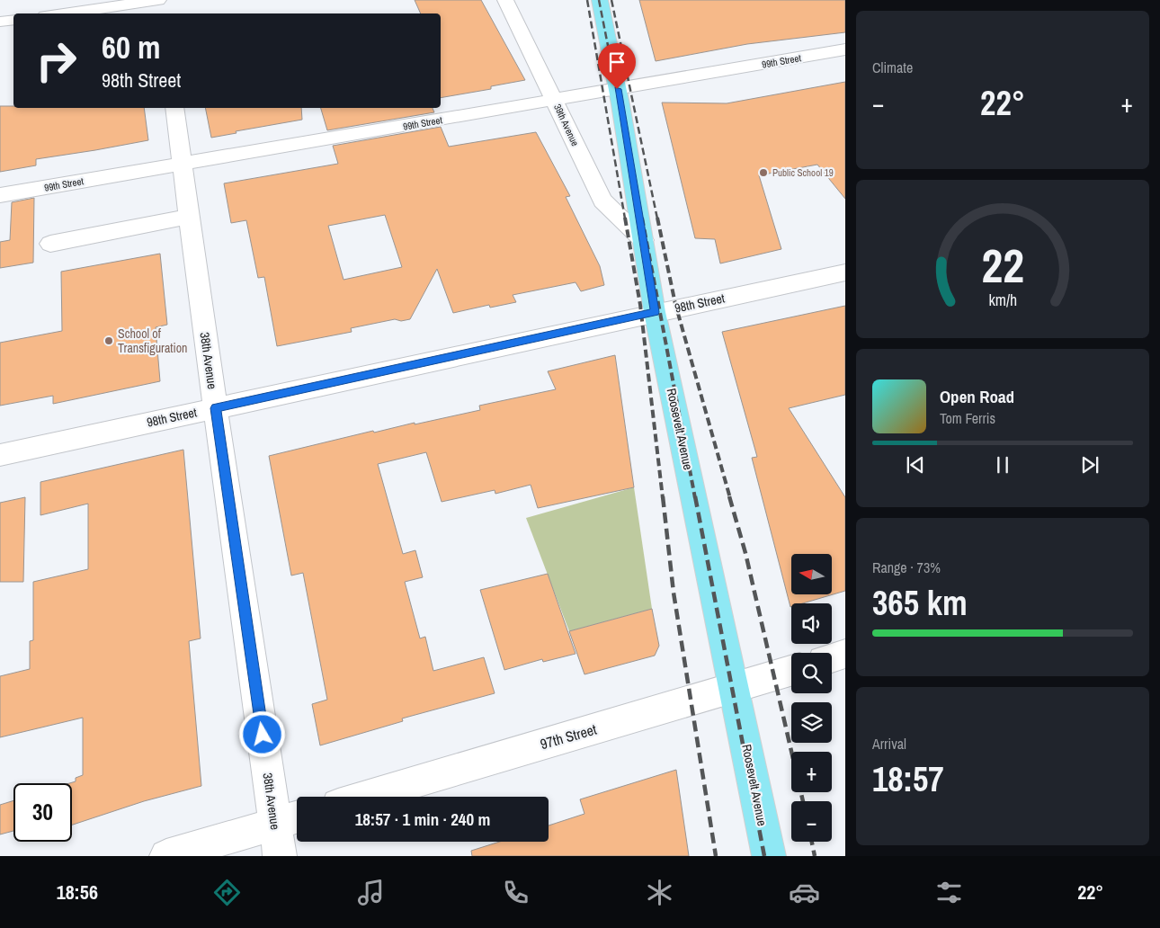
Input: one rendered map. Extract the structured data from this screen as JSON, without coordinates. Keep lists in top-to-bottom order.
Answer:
{
  "streets": {
    "main road": ["Roosevelt Avenue"],
    "street": [
      "99th Street",
      "39th Avenue",
      "98th Street",
      "38th Avenue",
      "97th Street"
    ]
  },
  "crossings": [
    ["99th Street", "39th Avenue"],
    ["99th Street", "38th Avenue"],
    ["99th Street", "Roosevelt Avenue"],
    ["39th Avenue", "Roosevelt Avenue"],
    ["98th Street", "38th Avenue"],
    ["98th Street", "Roosevelt Avenue"],
    ["Roosevelt Avenue", "97th Street"]
  ],
  "places": ["Public School 19", "School of Transfiguration"],
  "north": "left",
  "page": {
    "tile": [
      "Climate",
      ["Range · 73%", "365 km"],
      ["Arrival", "18:57"]
    ],
    "turn": ["60 m", "98th Street"],
    "heat": ["−", "22°", "+"],
    "song": ["Open Road", "Tom Ferris"],
    "map_buttons": ["+", "−"],
    "limit": "30",
    "trip": "18:57 · 1 min · 240 m",
    "tabs": ["18:56", "22°"],
    "gauge": ["22", "km/h"]
  }
}
